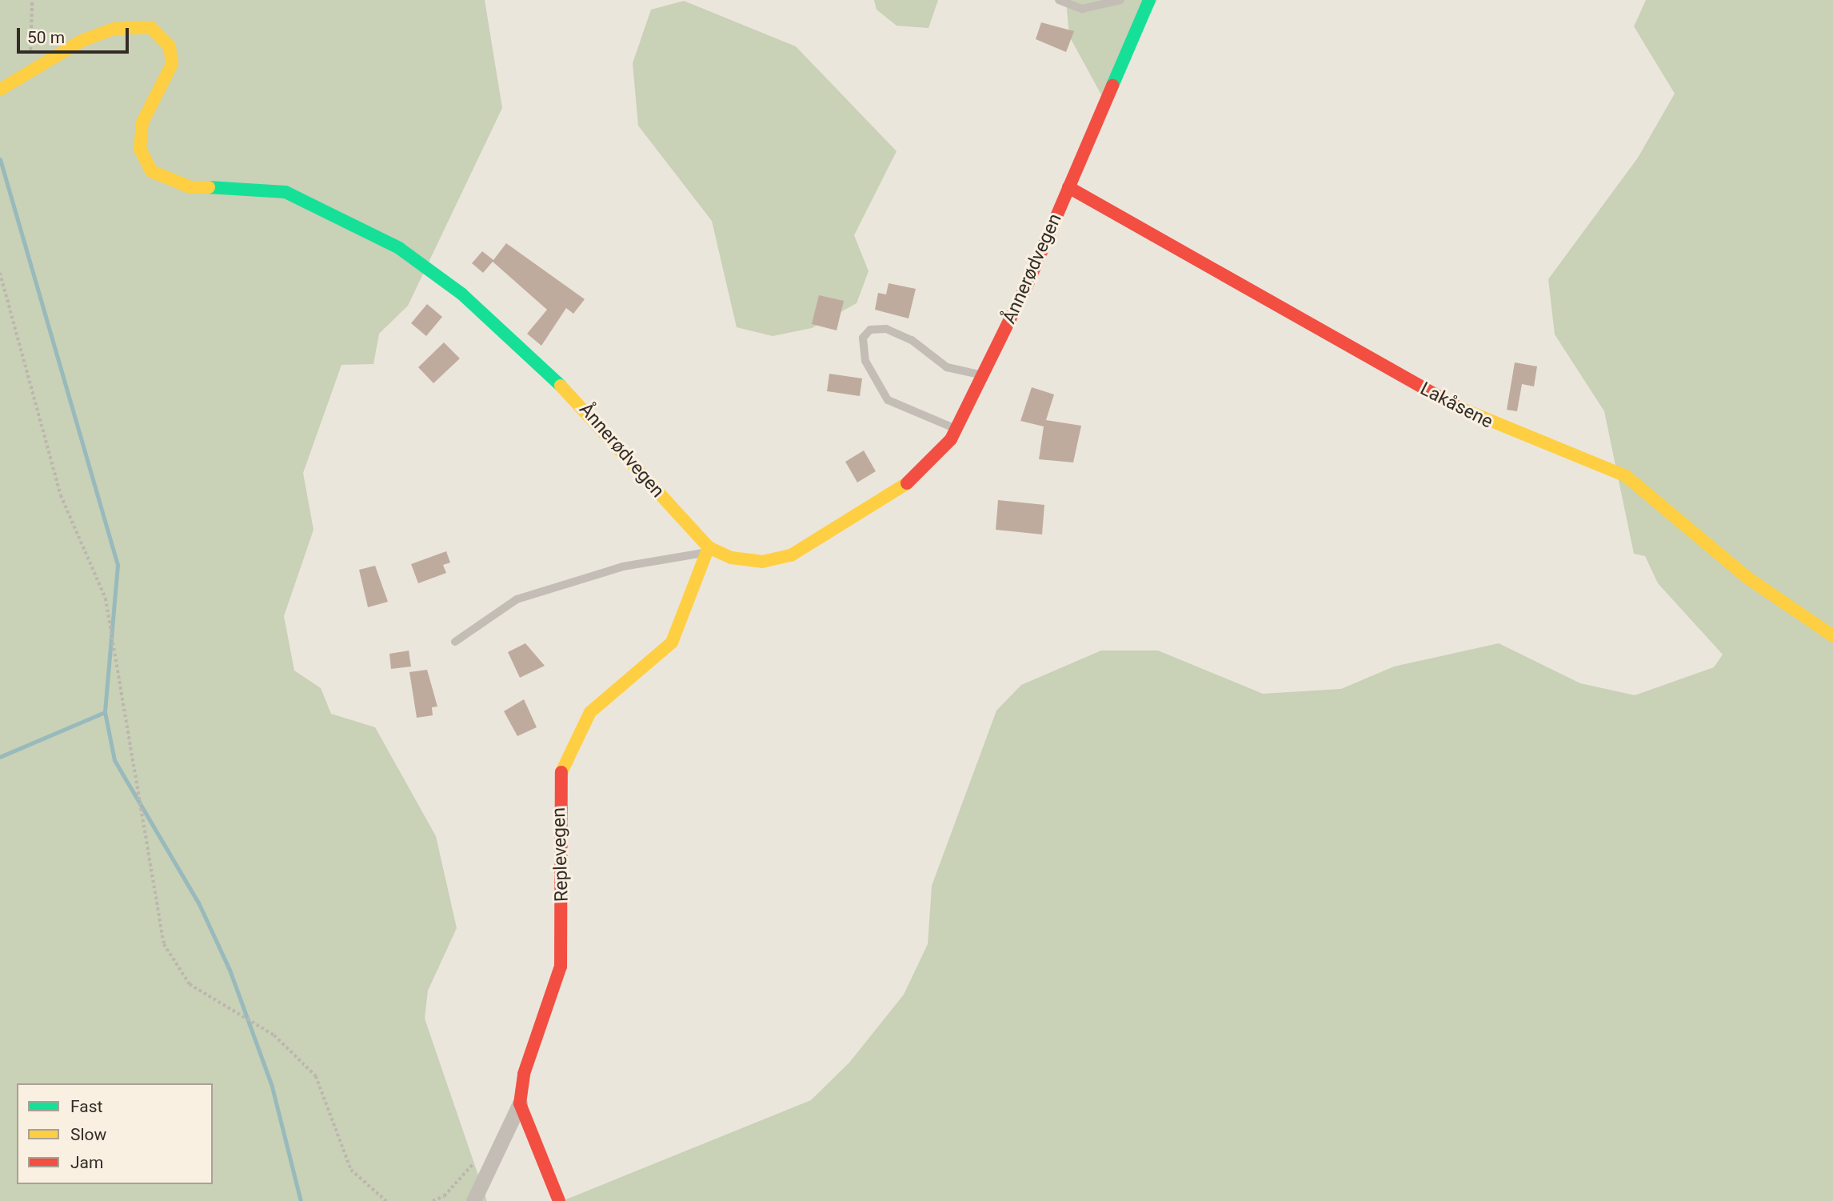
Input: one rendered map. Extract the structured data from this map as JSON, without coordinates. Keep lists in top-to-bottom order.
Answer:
{
  "streets": {
    "main road": ["Ånnerødvegen", "Lakåsene", "Replevegen"]
  },
  "crossings": [
    ["Ånnerødvegen", "Lakåsene"],
    ["Ånnerødvegen", "Replevegen"]
  ],
  "legend": ["Fast", "Slow", "Jam"],
  "scale_bar": "50 m"
}
